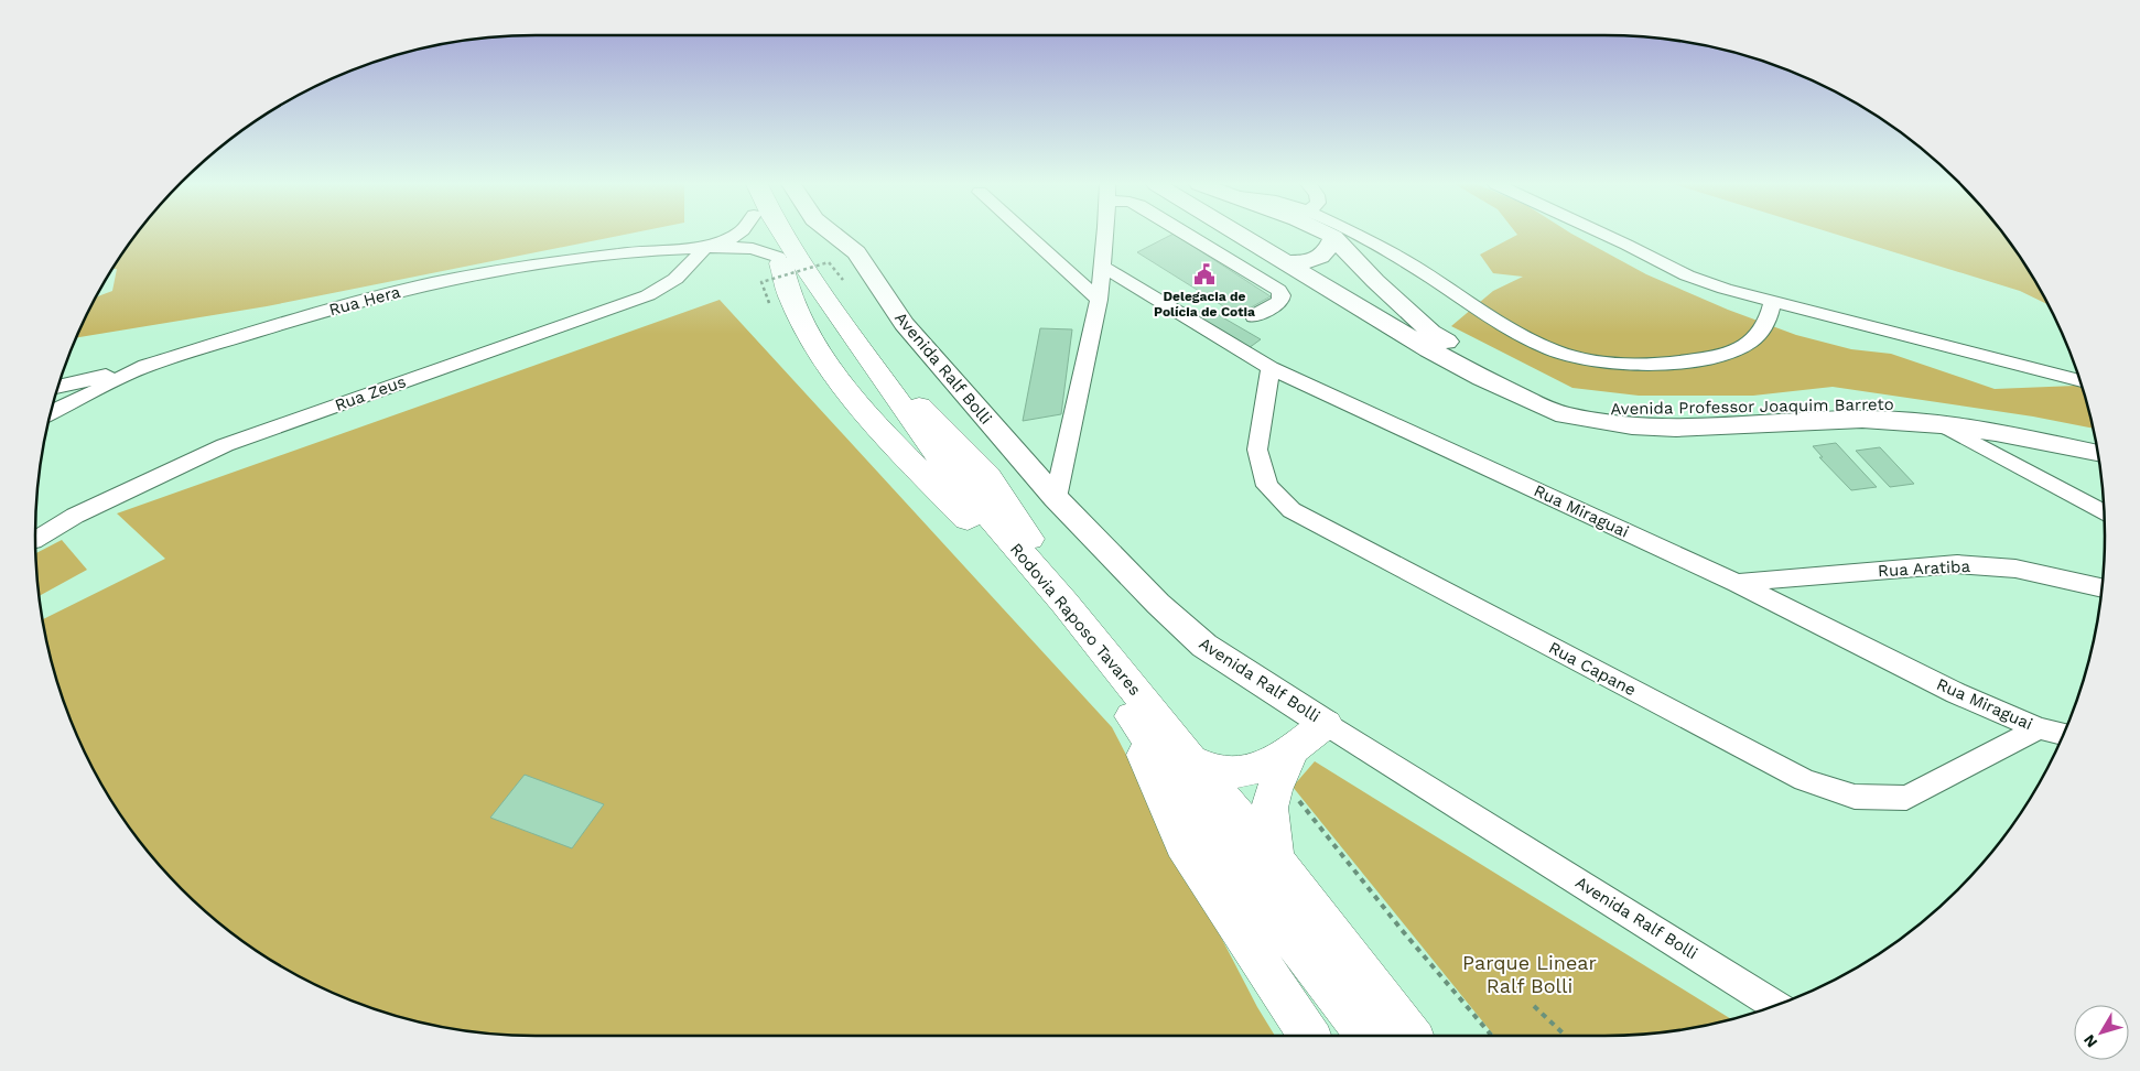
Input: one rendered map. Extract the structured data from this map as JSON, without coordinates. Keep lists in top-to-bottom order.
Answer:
{
  "streets": {
    "highway": ["Rodovia Raposo Tavares"],
    "main road": ["Avenida Ralf Bolli", "Avenida Professor Joaquim Barreto"],
    "street": [
      "Rua Hera",
      "Rua Zeus",
      "Rua Miraguai",
      "Rua Aratiba",
      "Rua Capane"
    ]
  },
  "crossings": [
    ["Rua Hera", "Rua Zeus"],
    ["Rua Hera", "Rodovia Raposo Tavares"],
    ["Rua Miraguai", "Rua Aratiba"],
    ["Rua Miraguai", "Rua Capane"]
  ],
  "parks": ["Parque Linear Ralf Bolli"],
  "places": {
    "public building": ["Delegacia de Polícia de Cotia"]
  },
  "north": "bottom left"
}
